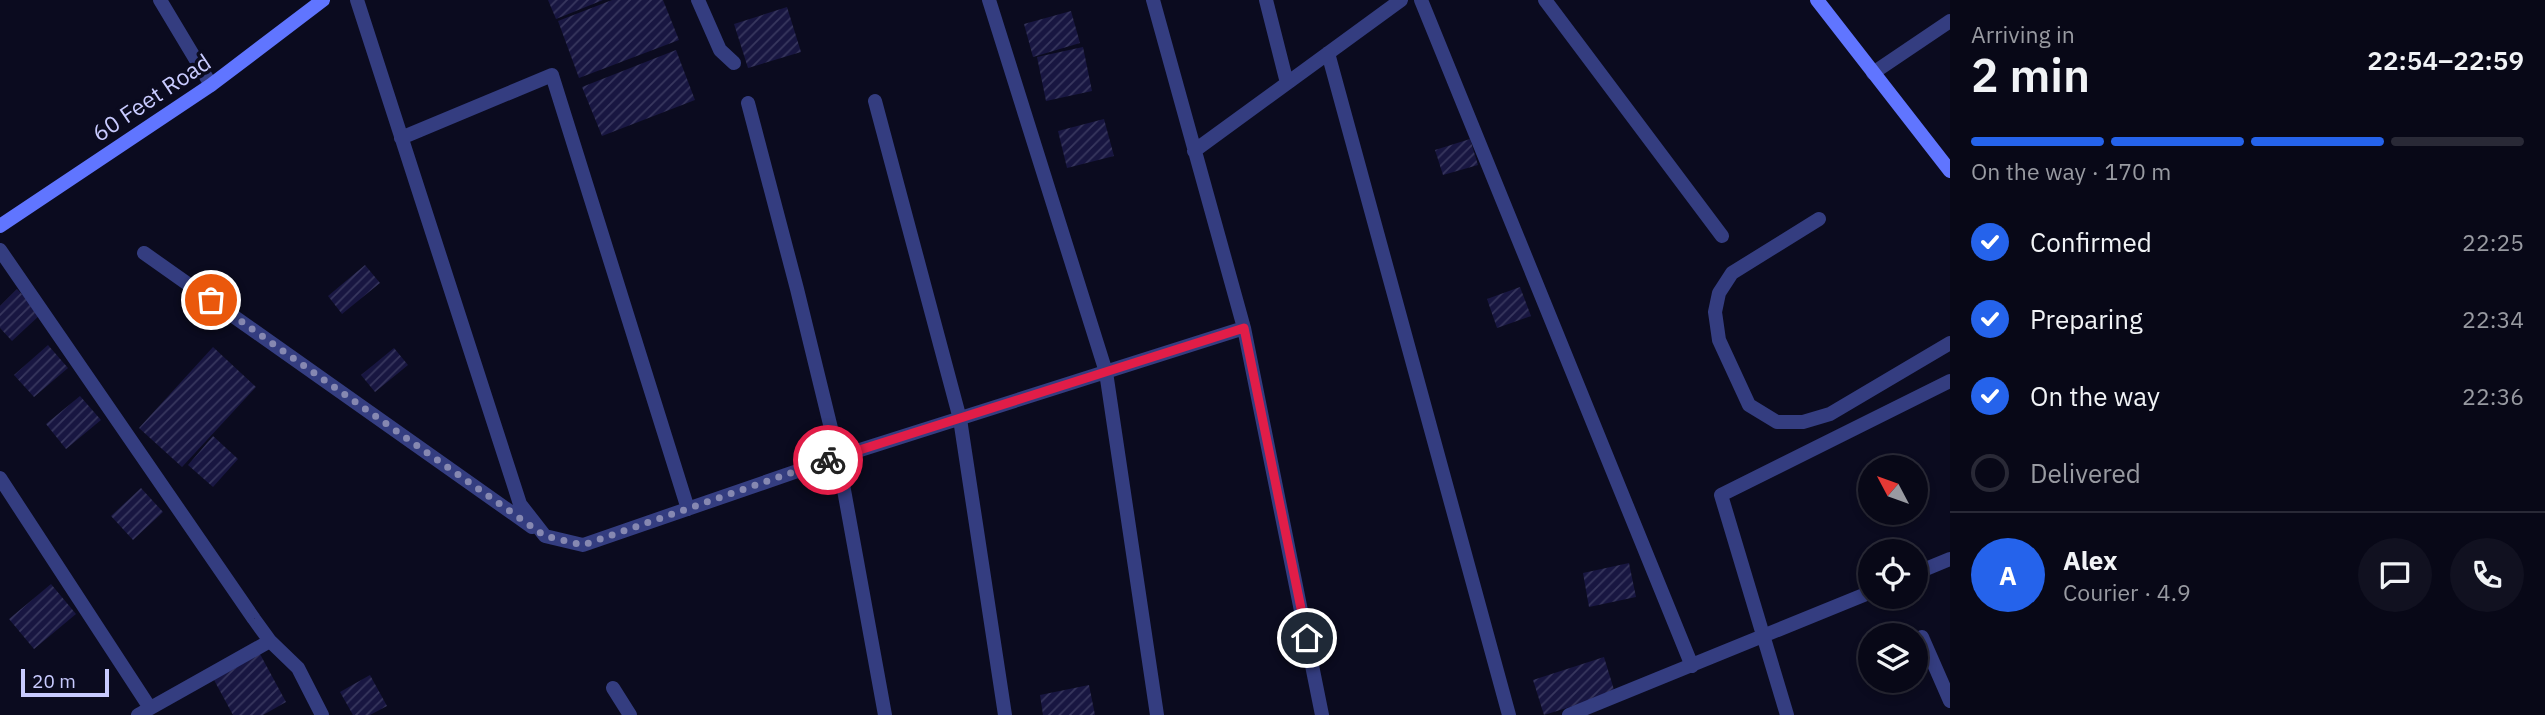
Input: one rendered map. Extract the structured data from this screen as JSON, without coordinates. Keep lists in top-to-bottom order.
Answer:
{
  "streets": {
    "street": ["60 Feet Road"]
  },
  "scale_bar": "20 m",
  "north": "top left",
  "page": {
    "heading": ["2 min", "Arriving in", "22:54–22:59"],
    "panel": ["Alex", "Courier · 4.9"],
    "bar": "On the way · 170 m",
    "list": [
      ["Confirmed", "22:25"],
      ["Preparing", "22:34"],
      ["On the way", "22:36"],
      "Delivered"
    ],
    "round": "A",
    "scale": "20 m"
  }
}
